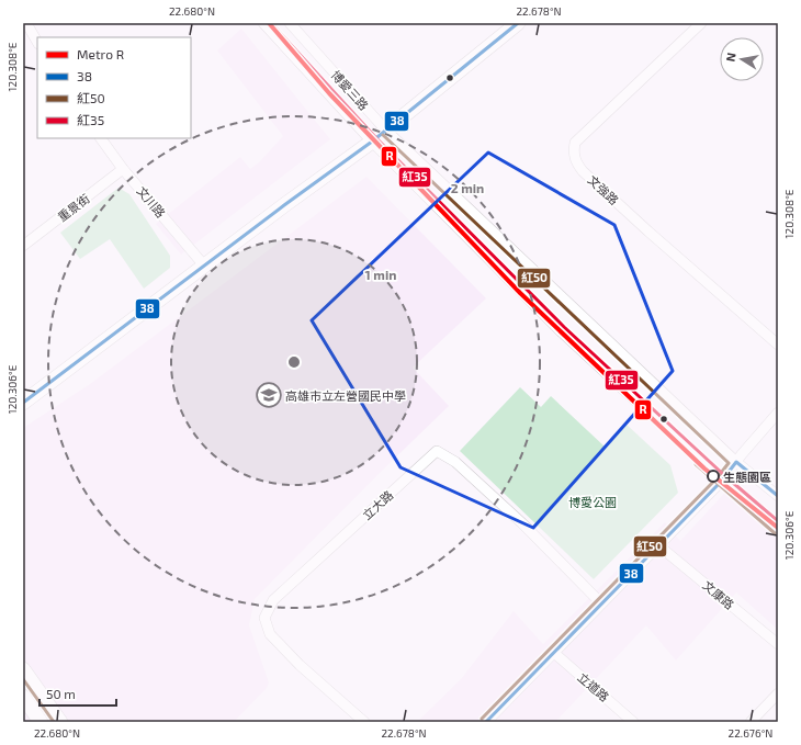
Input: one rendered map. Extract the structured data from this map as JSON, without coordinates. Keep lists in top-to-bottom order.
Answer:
{
  "streets": {
    "street": [
      "博愛三路",
      "文強路",
      "文川路",
      "重景街",
      "立大路",
      "文康路",
      "立道路"
    ]
  },
  "crossings": [
    ["文川路", "重景街"]
  ],
  "parks": ["博愛公園"],
  "places": {
    "school or university": ["高雄市立左營國民中學"],
    "other": ["生態園區"]
  },
  "lines": [
    "metro line R",
    "transit line 38",
    "transit line 紅35",
    "transit line 紅50"
  ],
  "legend": [
    "Metro R",
    "38",
    "紅50",
    "紅35"
  ],
  "scale_bar": "50 m",
  "north": "left",
  "coordinates": [
    "22.680°N",
    "22.678°N",
    "120.308°E",
    "120.306°E",
    "22.676°N"
  ],
  "rings": ["2 min", "1 min"]
}
